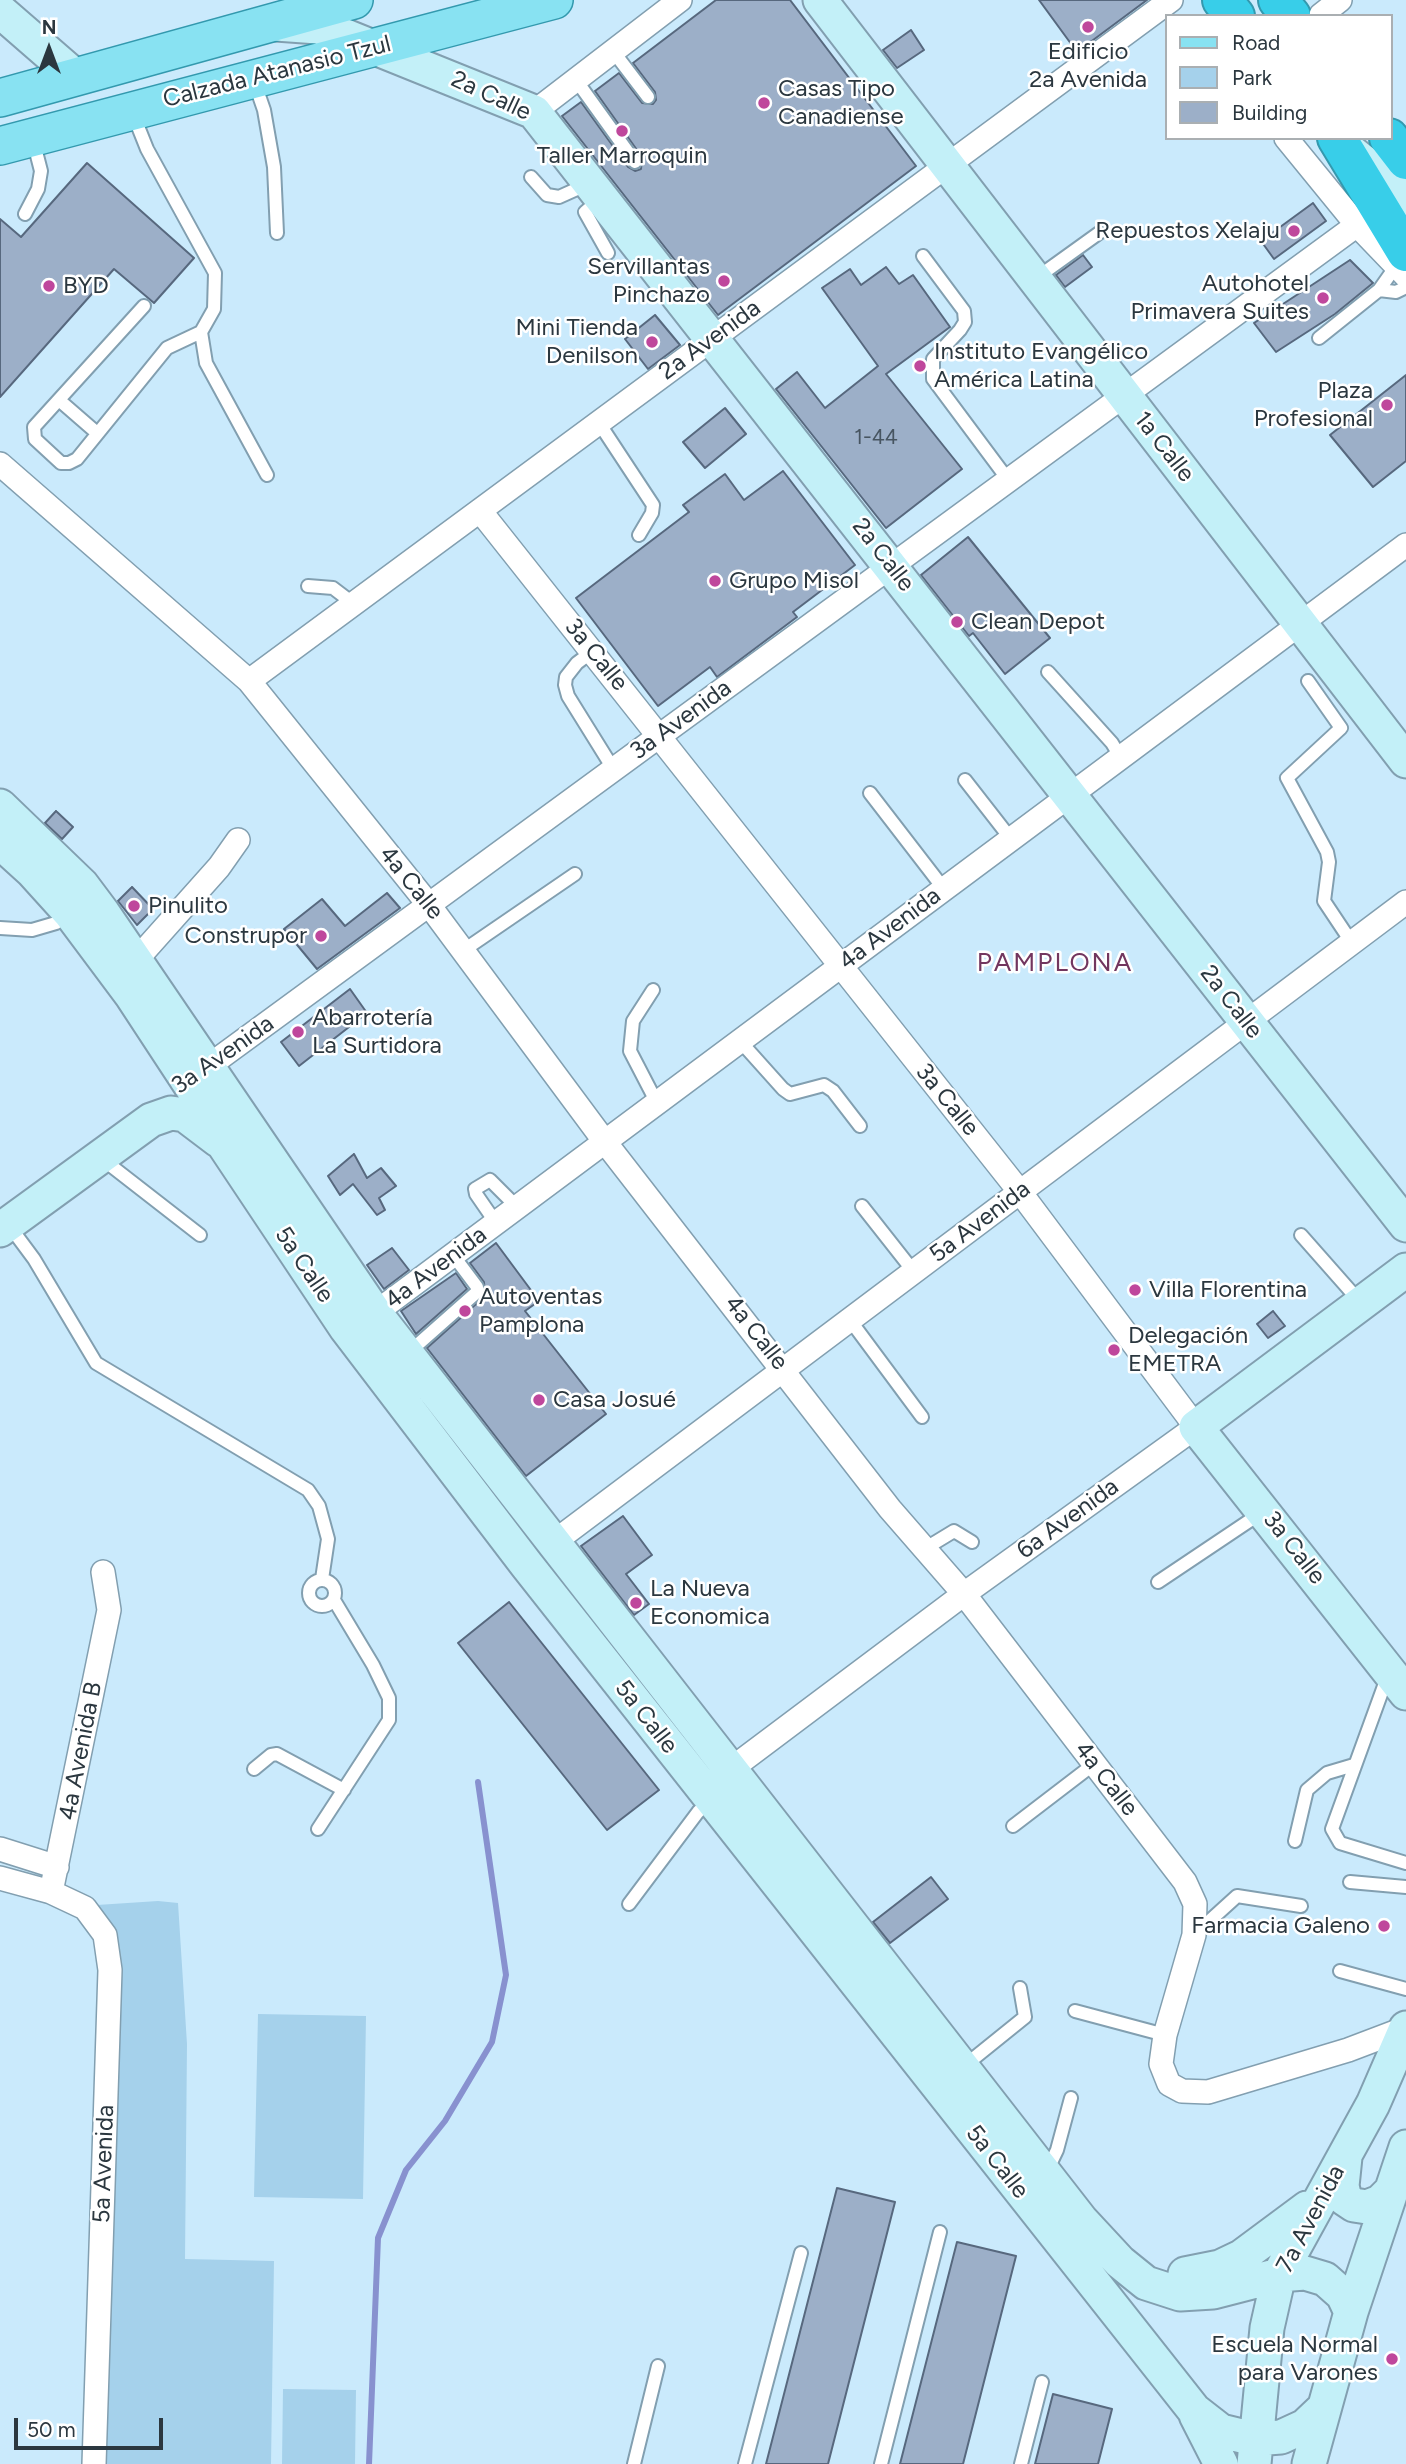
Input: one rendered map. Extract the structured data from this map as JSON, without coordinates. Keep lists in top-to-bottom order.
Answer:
{
  "streets": {
    "main road": [
      "Calzada Atanasio Tzul",
      "2a Calle",
      "1a Calle",
      "3a Calle",
      "3a Avenida",
      "5a Calle",
      "6a Avenida",
      "7a Avenida"
    ],
    "street": [
      "2a Avenida",
      "4a Calle",
      "4a Avenida",
      "5a Avenida",
      "4a Avenida B"
    ]
  },
  "crossings": [
    ["Calzada Atanasio Tzul", "2a Calle"],
    ["2a Calle", "2a Avenida"],
    ["2a Calle", "3a Avenida"],
    ["2a Calle", "4a Avenida"],
    ["2a Calle", "5a Avenida"],
    ["2a Avenida", "1a Calle"],
    ["2a Avenida", "3a Calle"],
    ["2a Avenida", "4a Calle"],
    ["1a Calle", "3a Avenida"],
    ["1a Calle", "4a Avenida"],
    ["3a Calle", "3a Avenida"],
    ["3a Calle", "4a Avenida"],
    ["3a Calle", "5a Avenida"],
    ["3a Calle", "6a Avenida"],
    ["3a Avenida", "4a Calle"],
    ["3a Avenida", "5a Calle"],
    ["4a Calle", "4a Avenida"],
    ["4a Calle", "5a Avenida"],
    ["4a Calle", "6a Avenida"],
    ["4a Calle", "7a Avenida"],
    ["4a Avenida", "5a Calle"],
    ["5a Avenida", "5a Calle"],
    ["5a Avenida", "4a Avenida B"],
    ["5a Calle", "6a Avenida"],
    ["5a Calle", "7a Avenida"]
  ],
  "districts": ["PAMPLONA"],
  "places": [
    "Edificio 2a Avenida",
    "Casas Tipo Canadiense",
    "Taller Marroquin",
    "Repuestos Xelaju",
    "Servillantas Pinchazo",
    "BYD",
    "Autohotel Primavera Suites",
    "Mini Tienda Denilson",
    "Instituto Evangélico América Latina",
    "Plaza Profesional",
    "Grupo Misol",
    "Clean Depot",
    "Pinulito",
    "Construpor",
    "Abarrotería La Surtidora",
    "Villa Florentina",
    "Autoventas Pamplona",
    "Delegación EMETRA",
    "Casa Josué",
    "La Nueva Economica",
    "Farmacia Galeno",
    "Escuela Normal para Varones"
  ],
  "house_numbers": ["1-44"],
  "legend": ["Road", "Park", "Building"],
  "scale_bar": "50 m",
  "north": "top"
}
